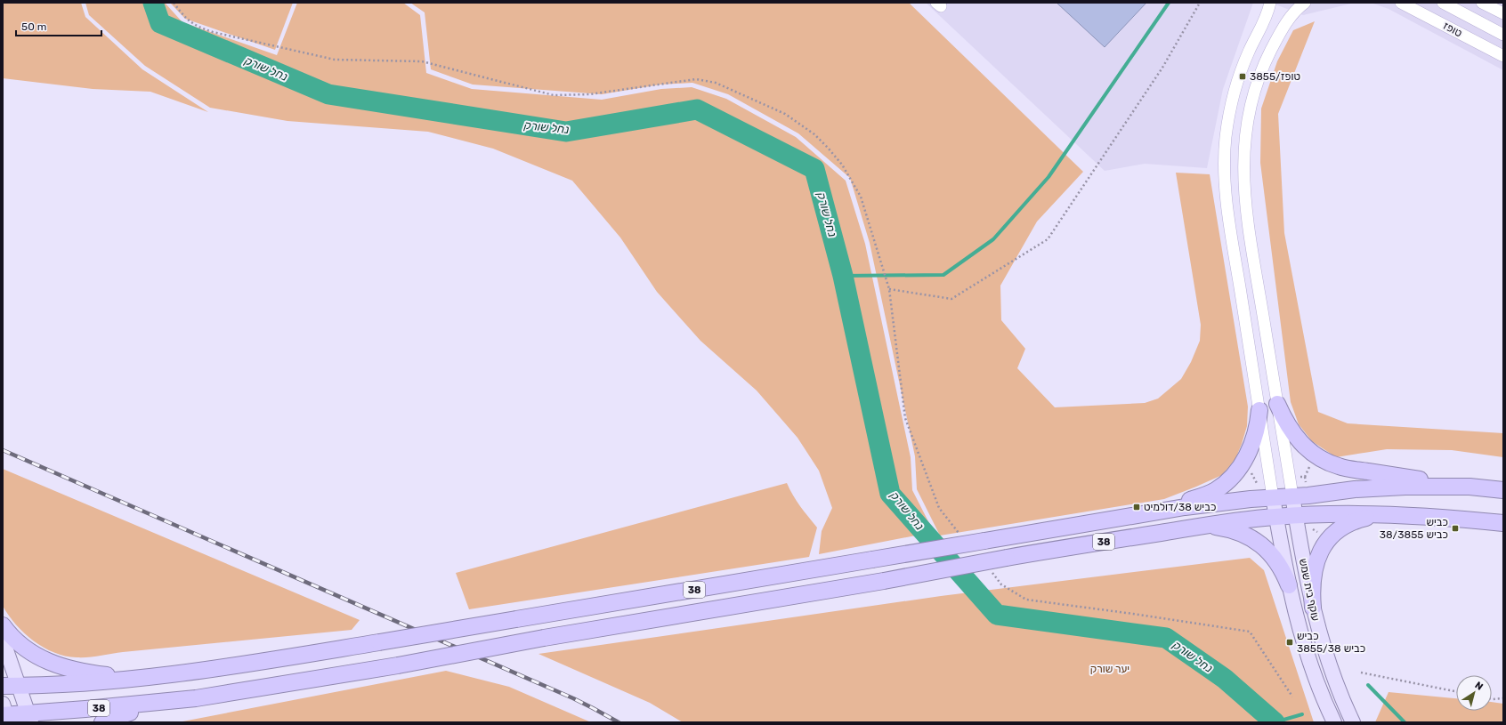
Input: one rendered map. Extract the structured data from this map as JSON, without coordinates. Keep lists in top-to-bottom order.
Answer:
{
  "streets": {
    "highway": ["38"],
    "main road": ["עוקף בית שמש"],
    "street": ["טופז"]
  },
  "crossings": [
    ["38", "עוקף בית שמש"]
  ],
  "water": ["נחל שורק"],
  "parks": ["יער שורק"],
  "places": {
    "transit": [
      "3855/טופז",
      "כביש 38/דולמיט",
      "כביש 38/כביש 3855",
      "כביש 3855/כביש 38"
    ]
  },
  "scale_bar": "50 m",
  "north": "top right"
}
